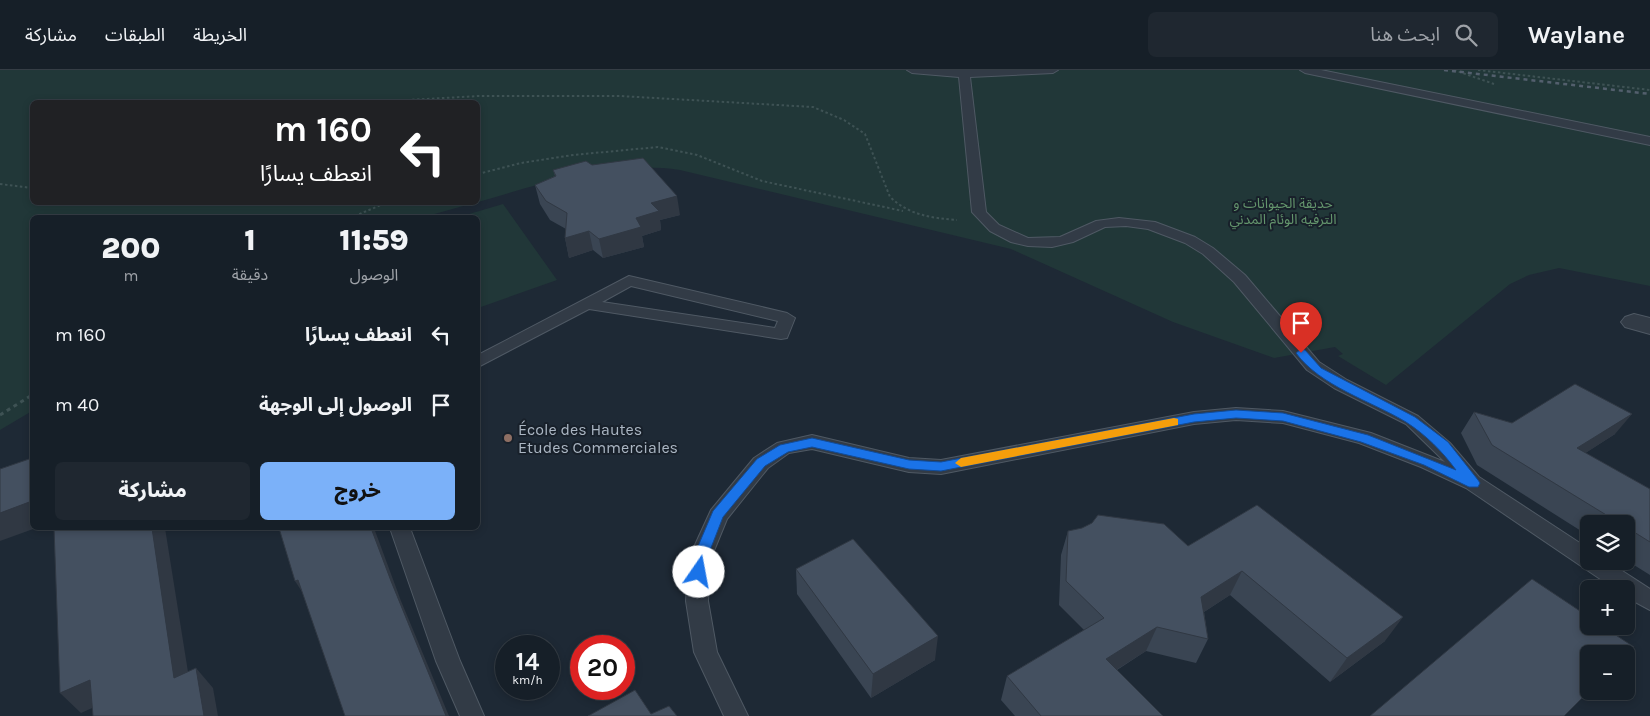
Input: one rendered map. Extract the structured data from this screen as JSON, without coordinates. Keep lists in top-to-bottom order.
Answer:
{
  "parks": ["حديقة الحيوانات و الترفيه الوئام المدني"],
  "places": ["École des Hautes Etudes Commerciales"],
  "page": {
    "header": "Waylane",
    "search": "ابحث هنا",
    "nav": ["الخريطة", "الطبقات", "مشاركة"],
    "turn": ["160 m", "انعطف يسارًا"],
    "eta": [
      "11:59",
      "الوصول",
      "1",
      "دقيقة",
      "200",
      "m"
    ],
    "list": [
      {
        "name": "انعطف يسارًا",
        "value": "160 m"
      },
      {
        "name": "الوصول إلى الوجهة",
        "value": "40 m"
      }
    ],
    "buttons": ["خروج", "مشاركة"],
    "map_buttons": ["+", "−"],
    "speed": "14 km/h",
    "limit": "20"
  }
}
